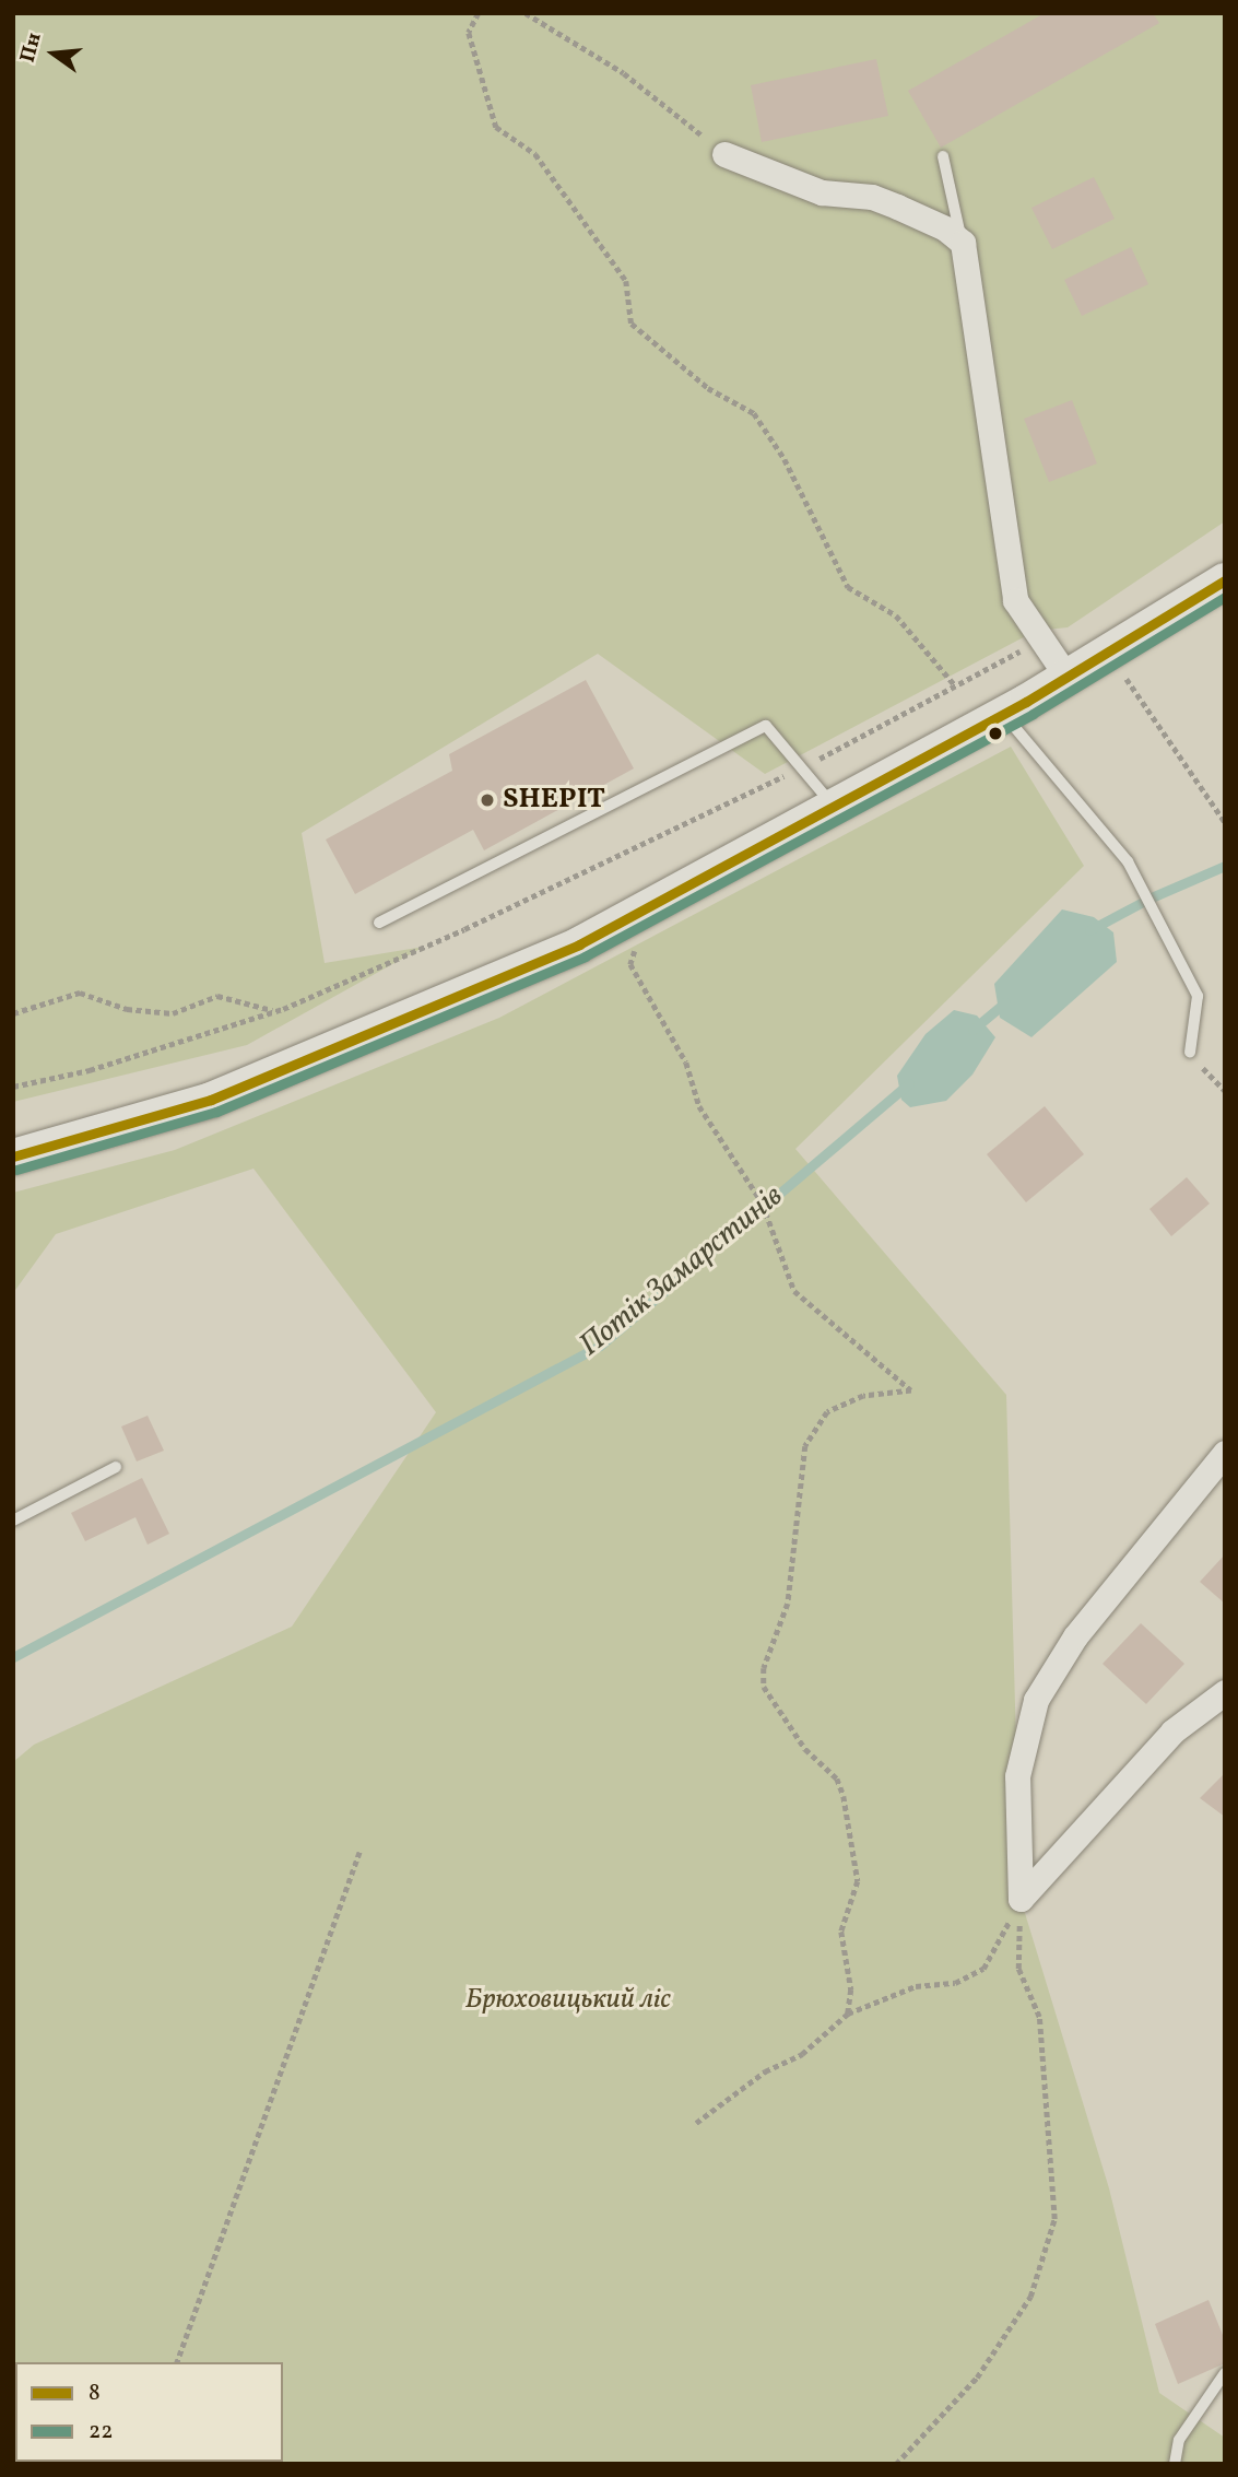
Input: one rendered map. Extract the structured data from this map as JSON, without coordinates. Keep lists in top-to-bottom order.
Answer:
{
  "water": ["Потік Замарстинів"],
  "parks": ["Брюховицький ліс"],
  "places": ["SHEPIT"],
  "lines": ["transit line 8", "transit line 22"],
  "legend": ["8", "22"],
  "north": "left"
}
